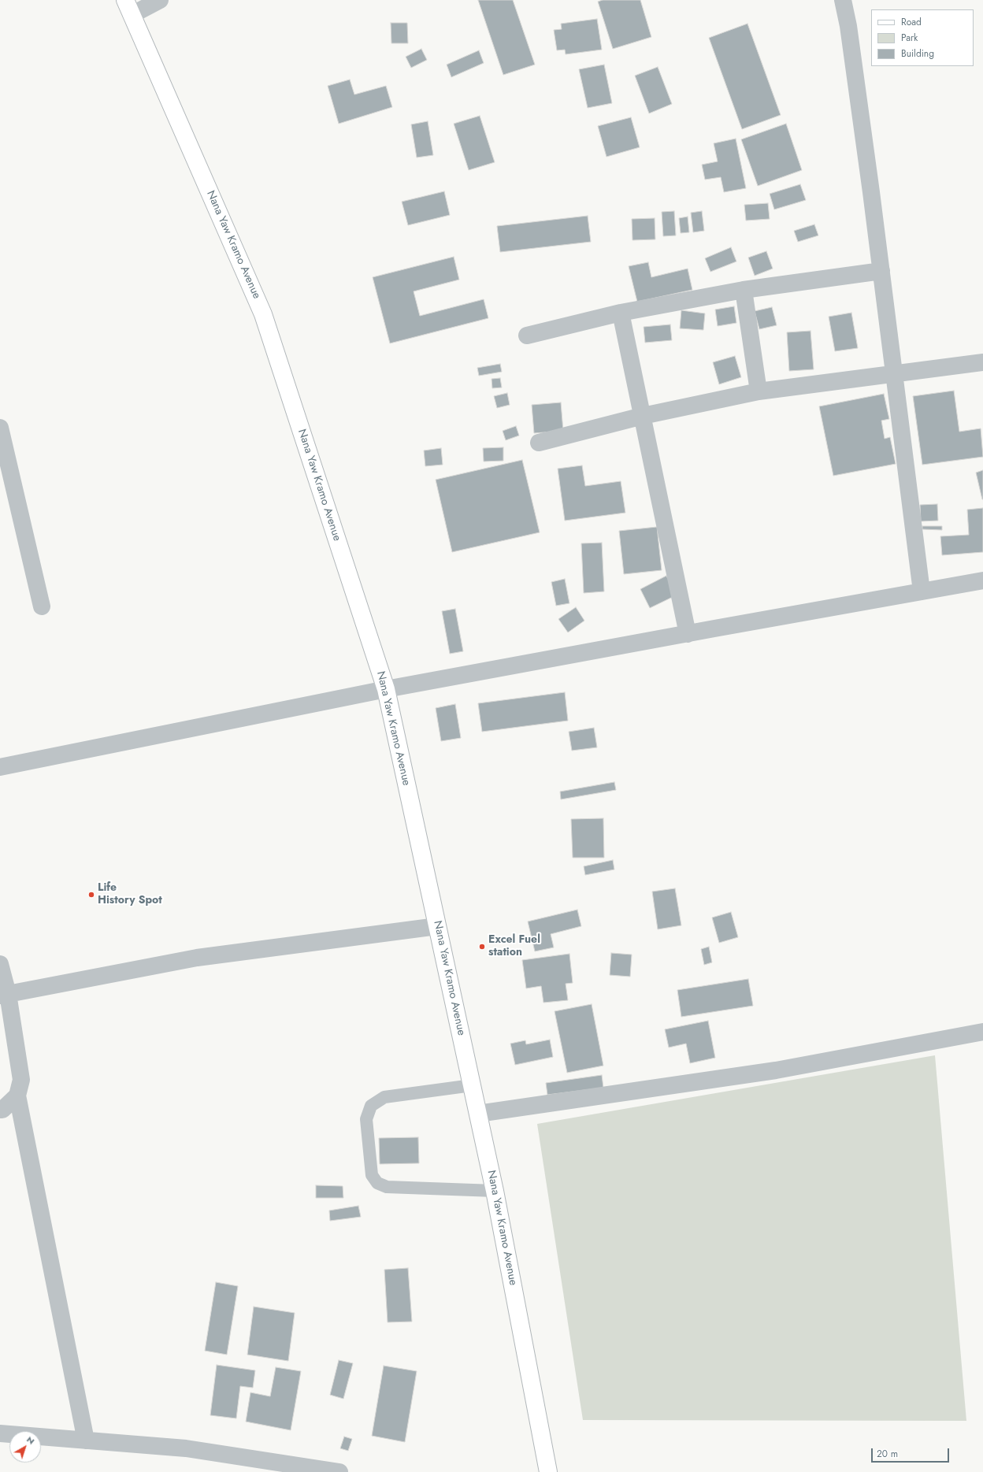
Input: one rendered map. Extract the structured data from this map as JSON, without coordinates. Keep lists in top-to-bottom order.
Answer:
{
  "streets": {
    "main road": ["Nana Yaw Kramo Avenue"]
  },
  "places": ["Life History Spot", "Excel Fuel station"],
  "legend": ["Road", "Park", "Building"],
  "scale_bar": "20 m",
  "north": "top right"
}
